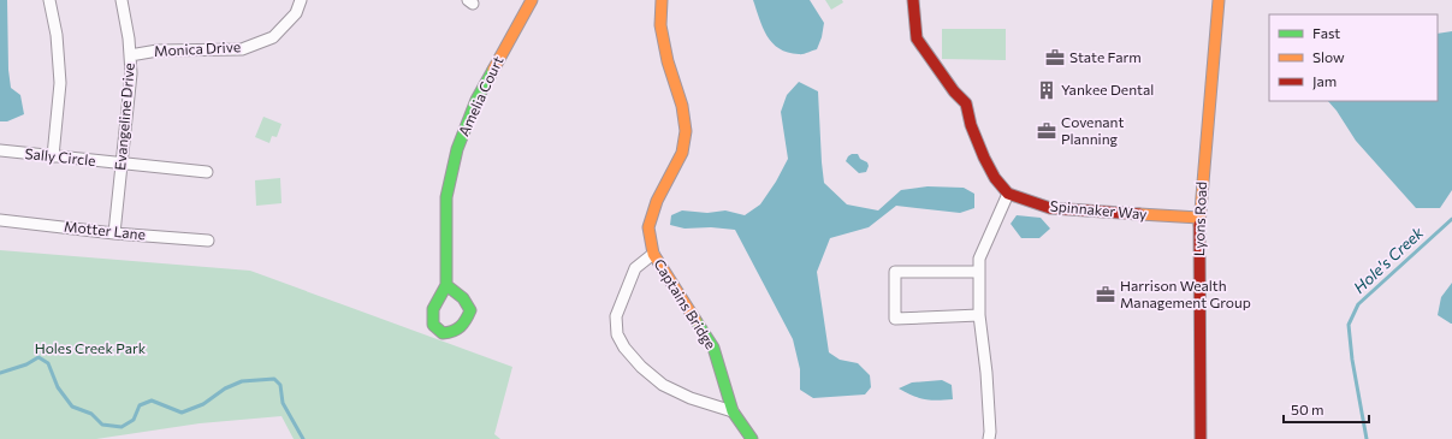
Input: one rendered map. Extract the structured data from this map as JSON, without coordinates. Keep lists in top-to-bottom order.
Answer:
{
  "streets": {
    "street": [
      "Monica Drive",
      "Amelia Court",
      "Evangeline Drive",
      "Sally Circle",
      "Spinnaker Way",
      "Lyons Road",
      "Motter Lane",
      "Captains Bridge"
    ]
  },
  "crossings": [
    ["Monica Drive", "Evangeline Drive"],
    ["Evangeline Drive", "Sally Circle"],
    ["Evangeline Drive", "Motter Lane"],
    ["Spinnaker Way", "Lyons Road"]
  ],
  "water": ["Hole's Creek"],
  "parks": ["Holes Creek Park"],
  "places": {
    "office": ["State Farm", "Covenant Planning", "Harrison Wealth Management Group"],
    "building": ["Yankee Dental"]
  },
  "legend": ["Fast", "Slow", "Jam"],
  "scale_bar": "50 m"
}
